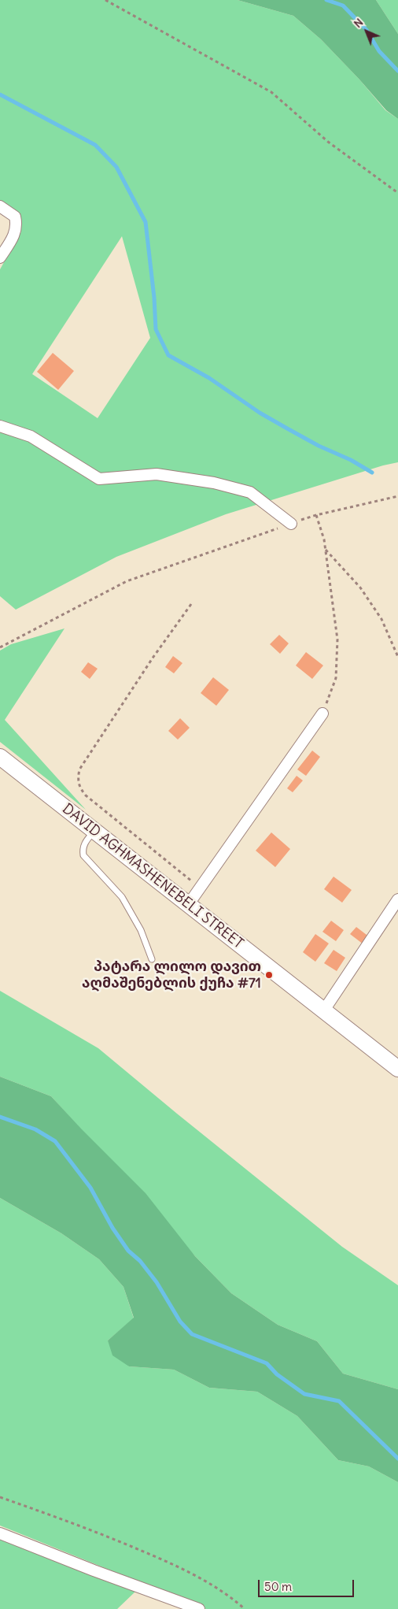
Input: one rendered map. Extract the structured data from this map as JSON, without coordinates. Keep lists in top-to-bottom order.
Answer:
{
  "streets": {
    "street": ["DAVID AGHMASHENEBELI STREET"]
  },
  "places": ["პატარა ლილო დავით აღმაშენებლის ქუჩა #71"],
  "scale_bar": "50 m",
  "north": "top left"
}
